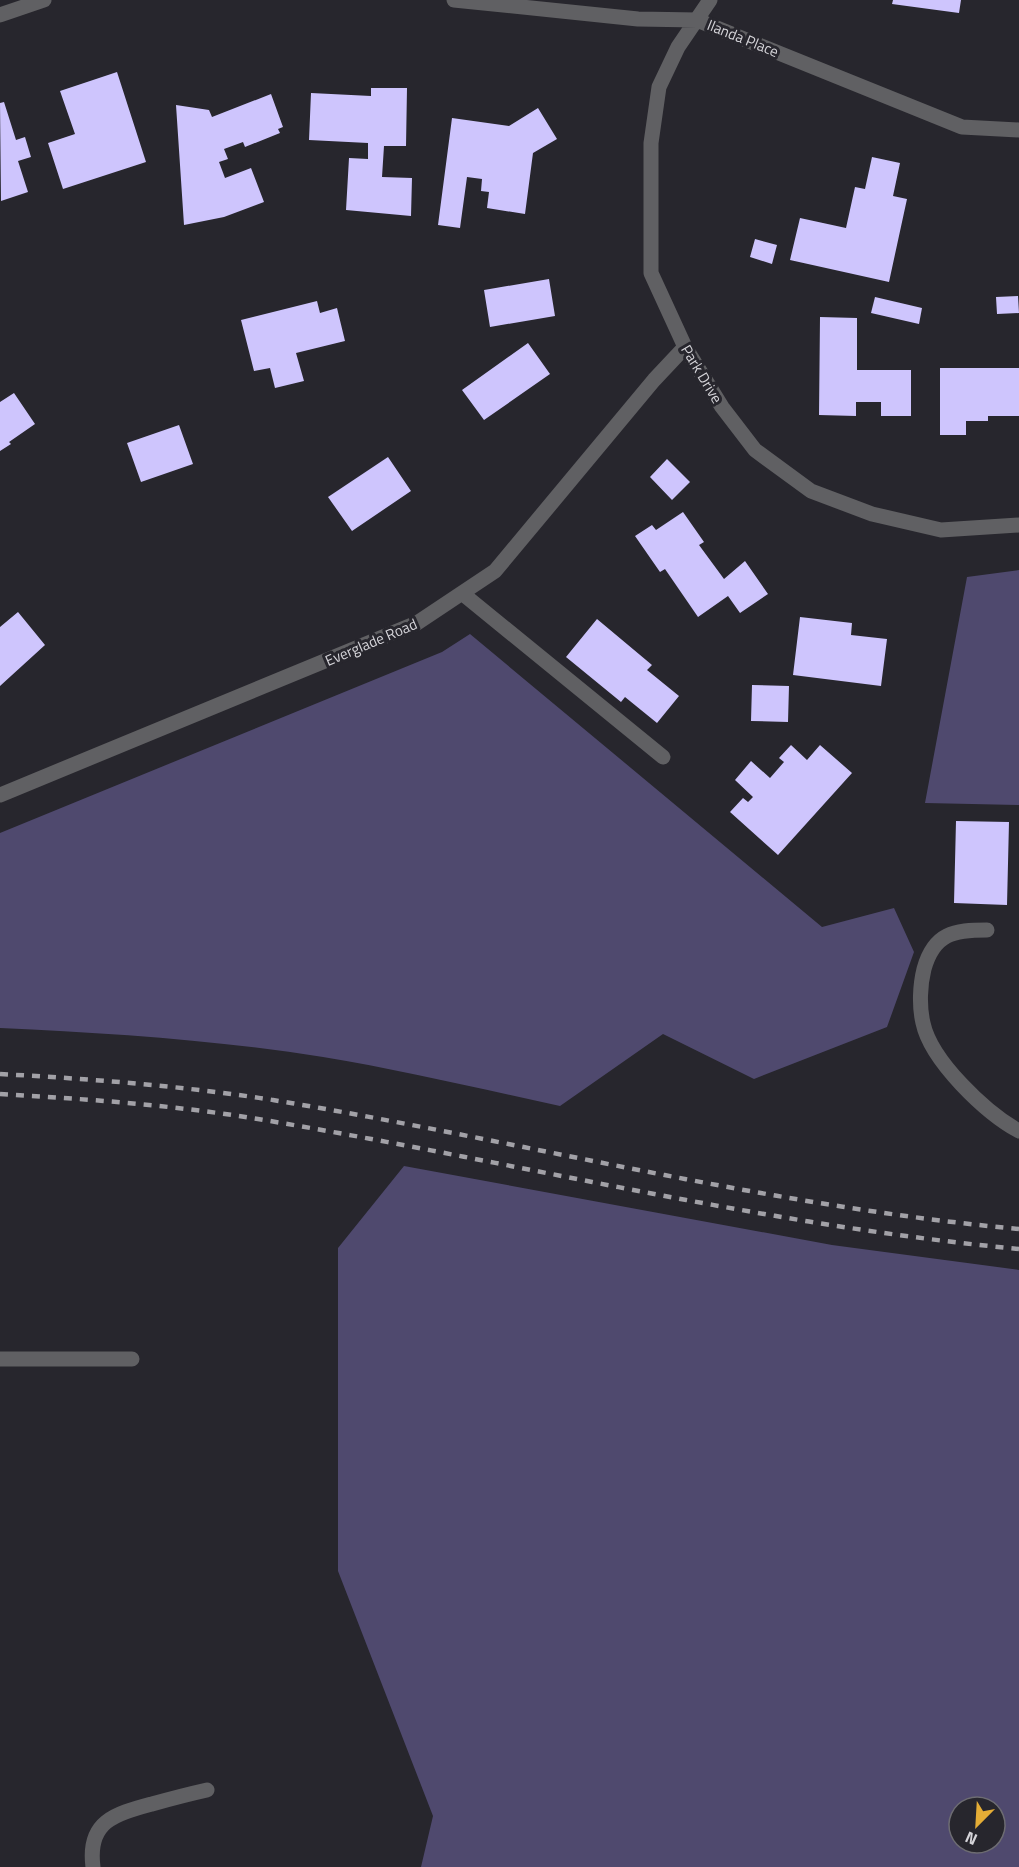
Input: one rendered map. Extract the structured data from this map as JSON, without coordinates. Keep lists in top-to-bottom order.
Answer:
{
  "streets": {
    "street": ["Ilanda Place", "Park Drive", "Everglade Road"]
  },
  "crossings": [
    ["Ilanda Place", "Park Drive"],
    ["Park Drive", "Everglade Road"]
  ],
  "north": "bottom left"
}
